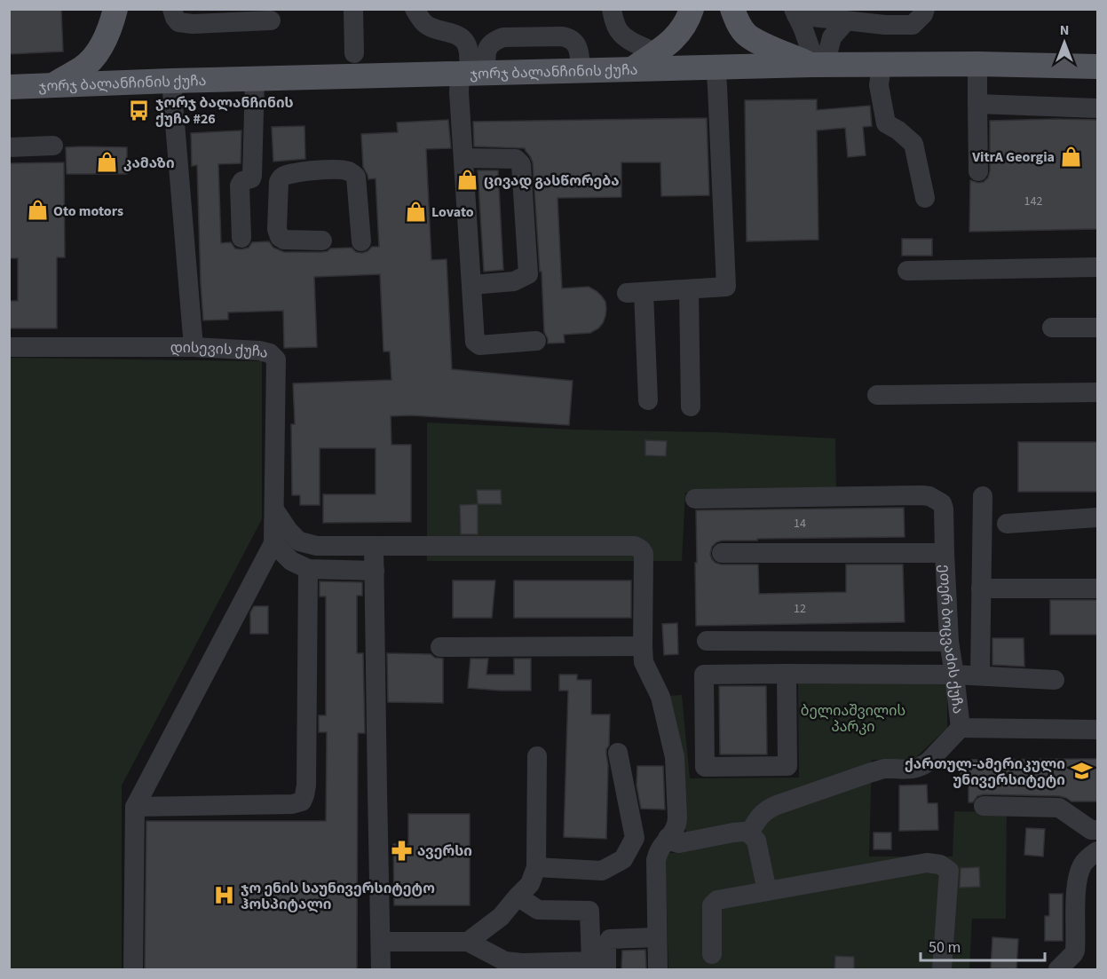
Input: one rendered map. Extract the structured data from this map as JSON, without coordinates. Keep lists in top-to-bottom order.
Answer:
{
  "streets": {
    "main road": ["ჯორჯ ბალანჩინის ქუჩა"],
    "street": ["დისევის ქუჩა", "ეთერ ბოცვაძის ქუჩა"]
  },
  "parks": ["ბელიაშვილის პარკი"],
  "places": {
    "bus stop": ["ჯორჯ ბალანჩინის ქუჩა #26"],
    "shop": [
      "VitrA Georgia",
      "კამაზი",
      "ცივად გასწორება",
      "Oto motors",
      "Lovato"
    ],
    "school or university": ["ქართულ-ამერიკული უნივერსიტეტი"],
    "pharmacy": ["ავერსი"],
    "hospital": ["ჯო ენის საუნივერსიტეტო ჰოსპიტალი"]
  },
  "house_numbers": ["142", "14", "12"],
  "scale_bar": "50 m",
  "north": "top"
}
